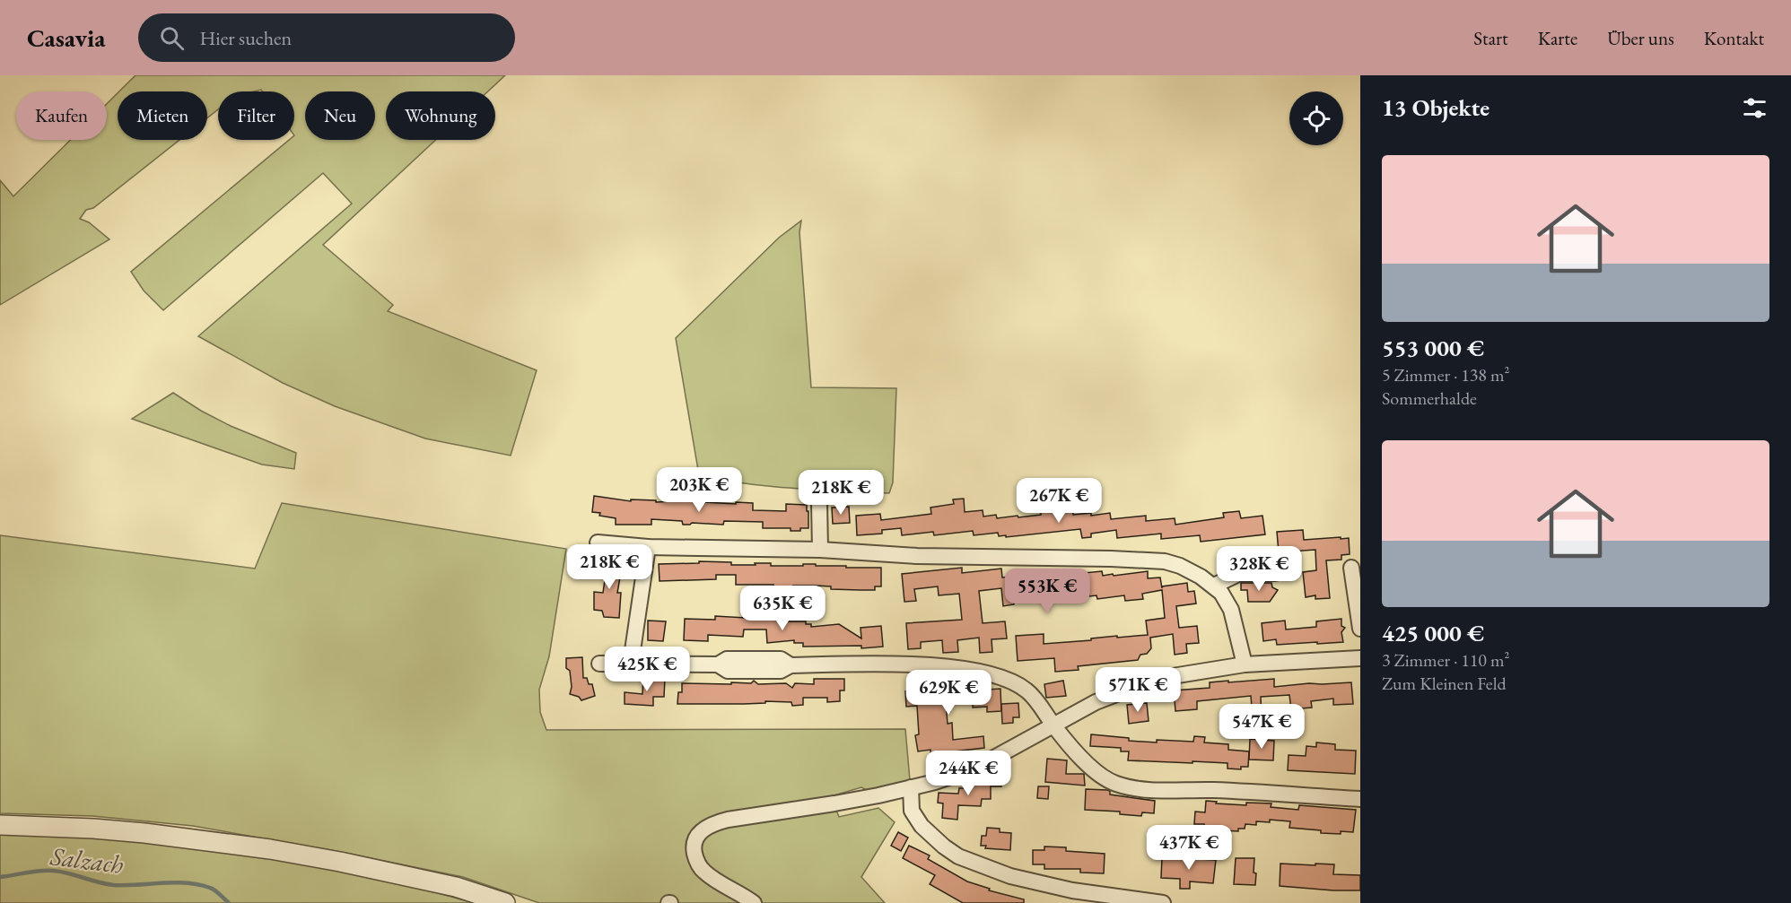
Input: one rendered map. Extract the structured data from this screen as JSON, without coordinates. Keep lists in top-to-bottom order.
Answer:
{
  "water": ["Salzach"],
  "page": {
    "header": "Casavia",
    "search": "Hier suchen",
    "nav": [
      "Start",
      "Karte",
      "Über uns",
      "Kontakt"
    ],
    "heading": "13 Objekte",
    "chip": [
      "Kaufen",
      "Mieten",
      "Filter",
      "Neu",
      "Wohnung"
    ],
    "list": [
      {
        "name": "553 000 €",
        "note": "5 Zimmer · 138 m² · Sommerhalde"
      },
      {
        "name": "425 000 €",
        "note": "3 Zimmer · 110 m² · Zum Kleinen Feld"
      }
    ],
    "price": [
      "203K €",
      "218K €",
      "267K €",
      "218K €",
      "328K €",
      "553K €",
      "635K €",
      "425K €",
      "571K €",
      "629K €",
      "547K €",
      "244K €",
      "437K €"
    ]
  }
}
